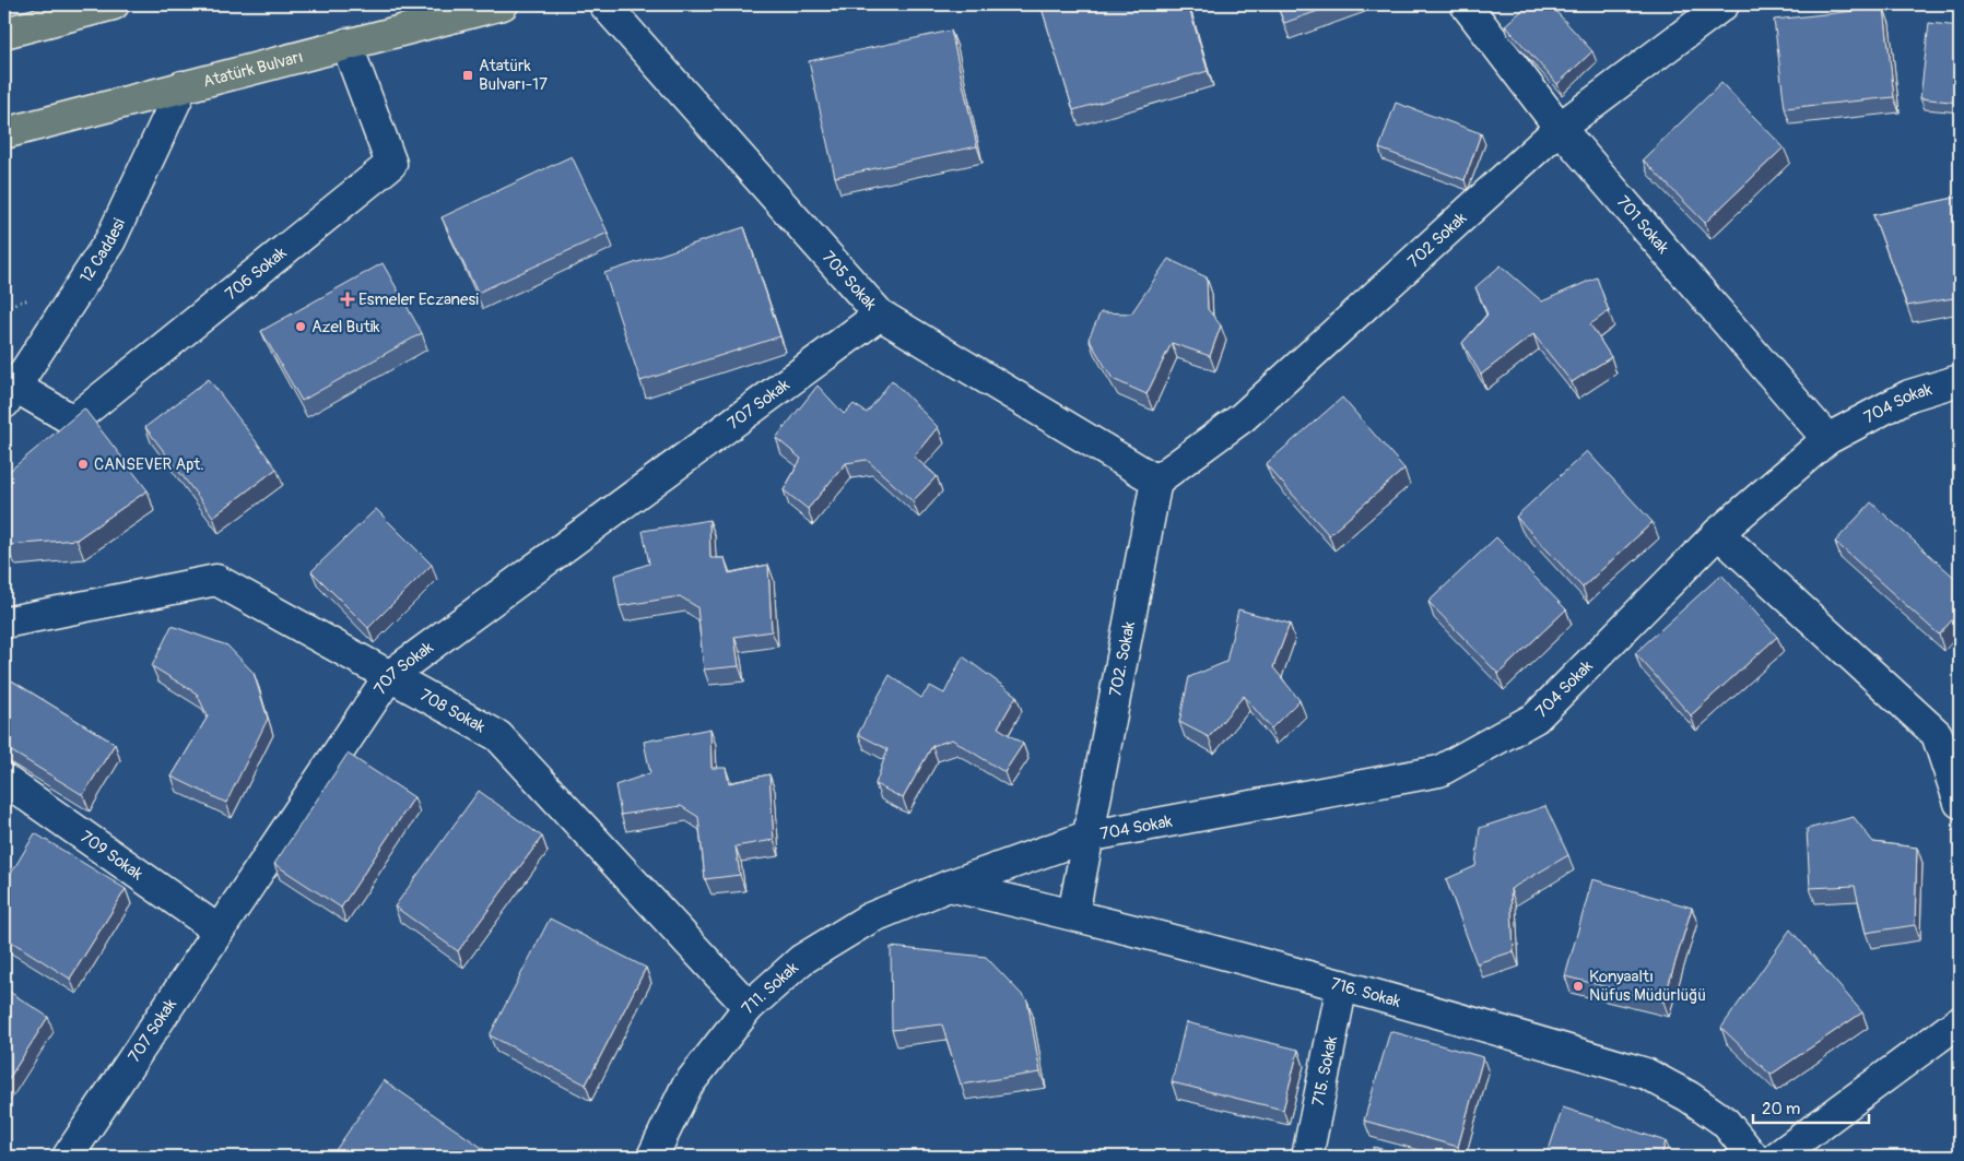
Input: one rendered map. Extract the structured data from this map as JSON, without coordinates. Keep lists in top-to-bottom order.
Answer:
{
  "streets": {
    "main road": ["Atatürk Bulvarı"],
    "street": [
      "701 Sokak",
      "702 Sokak",
      "12 Caddesi",
      "706 Sokak",
      "705 Sokak",
      "707 Sokak",
      "704 Sokak",
      "702. Sokak",
      "708 Sokak",
      "709 Sokak",
      "711. Sokak",
      "716. Sokak",
      "715. Sokak"
    ]
  },
  "crossings": [
    ["Atatürk Bulvarı", "12 Caddesi"],
    ["Atatürk Bulvarı", "706 Sokak"],
    ["701 Sokak", "702 Sokak"],
    ["701 Sokak", "704 Sokak"],
    ["702 Sokak", "705 Sokak"],
    ["702 Sokak", "702. Sokak"],
    ["12 Caddesi", "706 Sokak"],
    ["705 Sokak", "707 Sokak"],
    ["705 Sokak", "702. Sokak"],
    ["707 Sokak", "708 Sokak"],
    ["707 Sokak", "709 Sokak"],
    ["704 Sokak", "702. Sokak"],
    ["704 Sokak", "711. Sokak"],
    ["704 Sokak", "716. Sokak"],
    ["702. Sokak", "716. Sokak"],
    ["708 Sokak", "711. Sokak"],
    ["711. Sokak", "716. Sokak"],
    ["716. Sokak", "715. Sokak"]
  ],
  "places": {
    "transit": ["Atatürk Bulvarı-17"],
    "health": ["Esmeler Eczanesi"],
    "other": ["Azel Butik", "CANSEVER Apt.", "Konyaaltı Nüfus Müdürlüğü"]
  },
  "scale_bar": "20 m"
}
